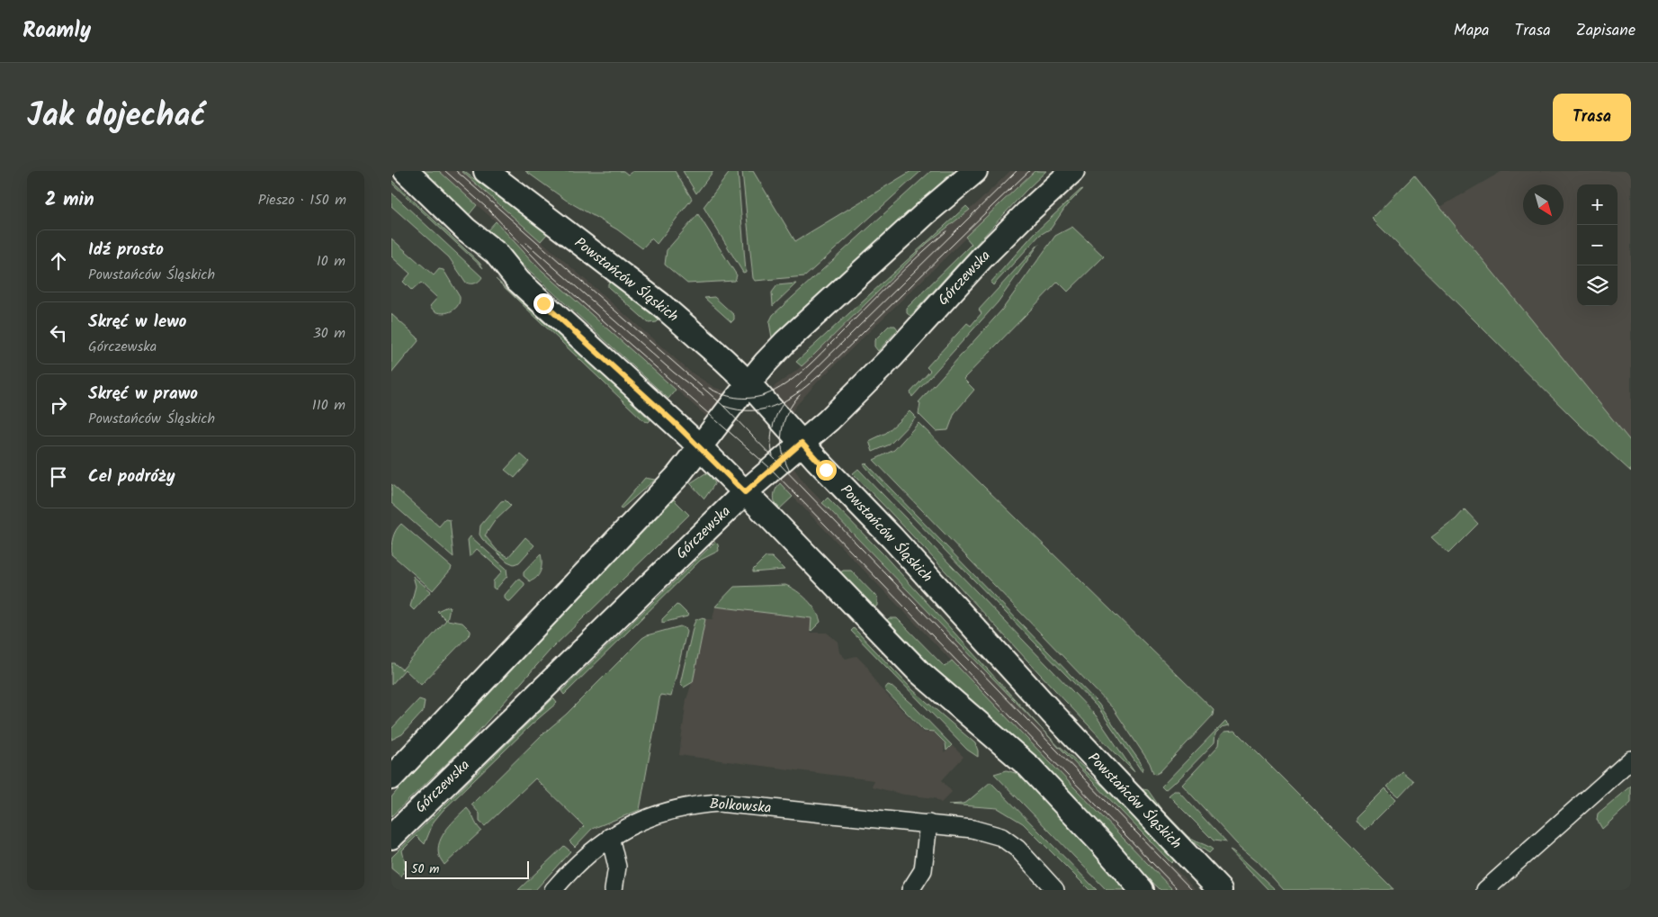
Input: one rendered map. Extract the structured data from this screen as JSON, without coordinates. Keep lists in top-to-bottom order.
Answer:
{
  "streets": {
    "main road": ["Górczewska", "Powstańców Śląskich"],
    "street": ["Bolkowska"]
  },
  "crossings": [
    ["Górczewska", "Powstańców Śląskich"]
  ],
  "scale_bar": "50 m",
  "north": "bottom right",
  "page": {
    "header": "Roamly",
    "nav": ["Mapa", "Trasa", "Zapisane"],
    "title": "Jak dojechać",
    "buttons": "Trasa",
    "heading": ["2 min", "Pieszo · 150 m"],
    "map_buttons": ["+", "−"],
    "list": [
      ["Idź prosto", "Powstańców Śląskich", "10 m"],
      ["Skręć w lewo", "Górczewska", "30 m"],
      ["Skręć w prawo", "Powstańców Śląskich", "110 m"],
      "Cel podróży"
    ],
    "scale": "50 m"
  }
}
